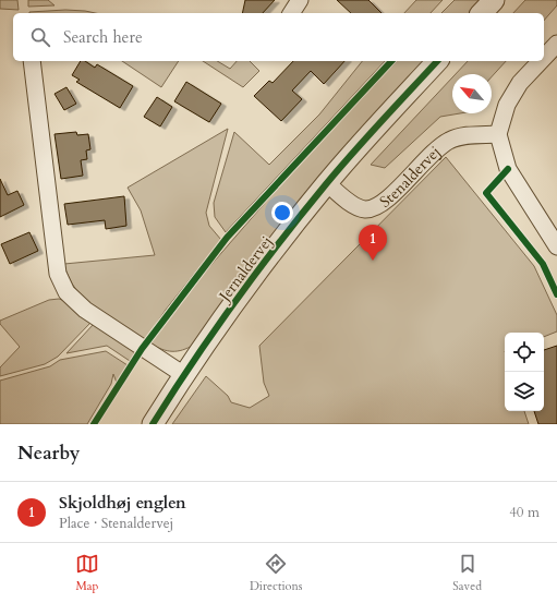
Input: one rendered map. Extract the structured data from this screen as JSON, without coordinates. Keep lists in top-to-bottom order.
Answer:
{
  "streets": {
    "street": ["Stenaldervej", "Jernaldervej"]
  },
  "crossings": [
    ["Stenaldervej", "Jernaldervej"]
  ],
  "north": "top left",
  "page": {
    "search": "Search here",
    "pins": "1",
    "heading": "Nearby",
    "list": [
      {
        "mark": "1",
        "name": "Skjoldhøj englen",
        "note": "Place · Stenaldervej",
        "value": "40 m"
      }
    ],
    "nav": ["Map", "Directions", "Saved"]
  }
}
